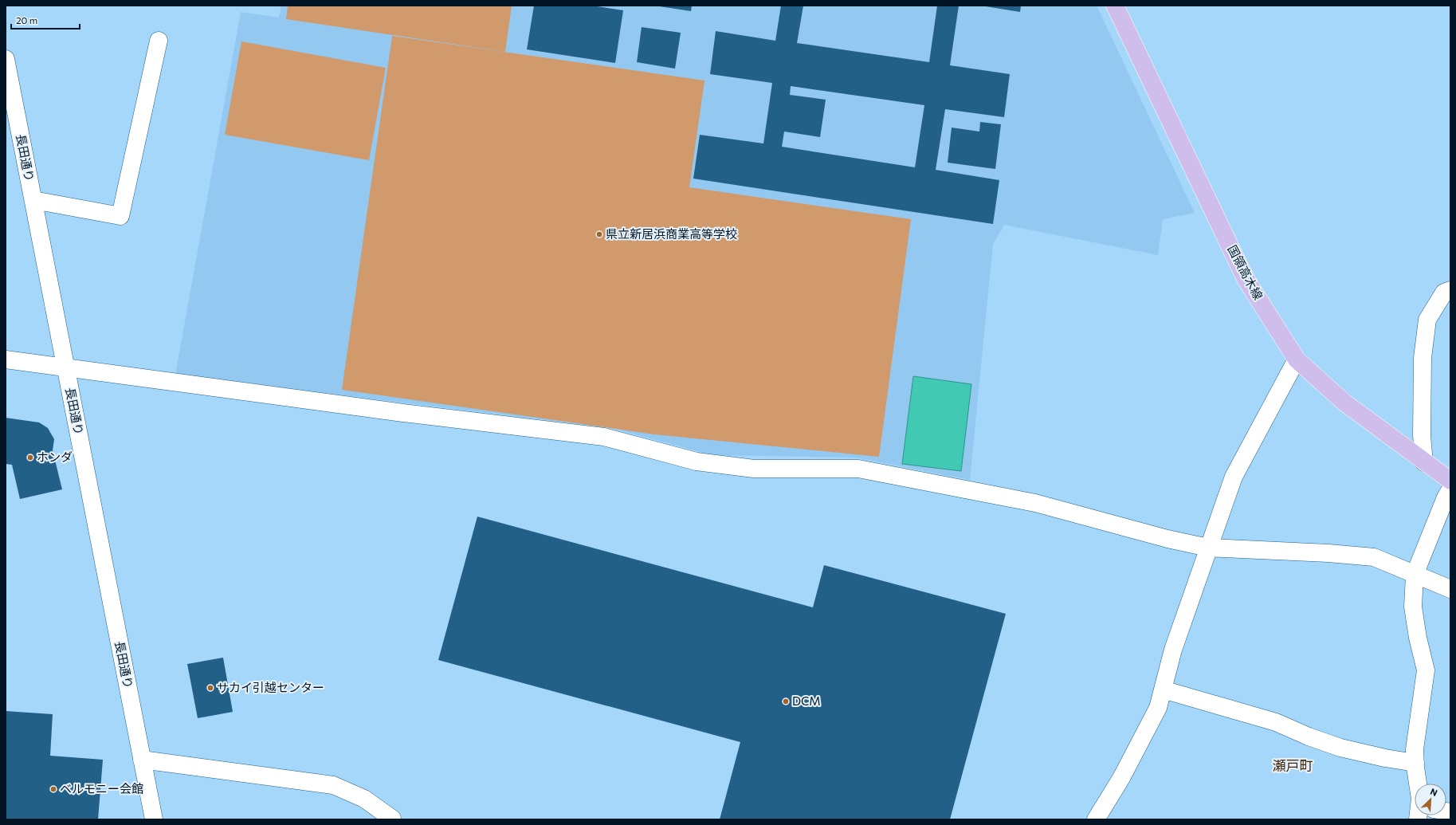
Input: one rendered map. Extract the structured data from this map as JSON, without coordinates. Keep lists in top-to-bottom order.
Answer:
{
  "streets": {
    "main road": ["国領高木線"],
    "street": ["長田通り"]
  },
  "districts": ["瀬戸町"],
  "places": [
    "県立新居浜商業高等学校",
    "ホンダ",
    "サカイ引越センター",
    "DCM",
    "ベルモニー会館"
  ],
  "scale_bar": "20 m",
  "north": "top right"
}
